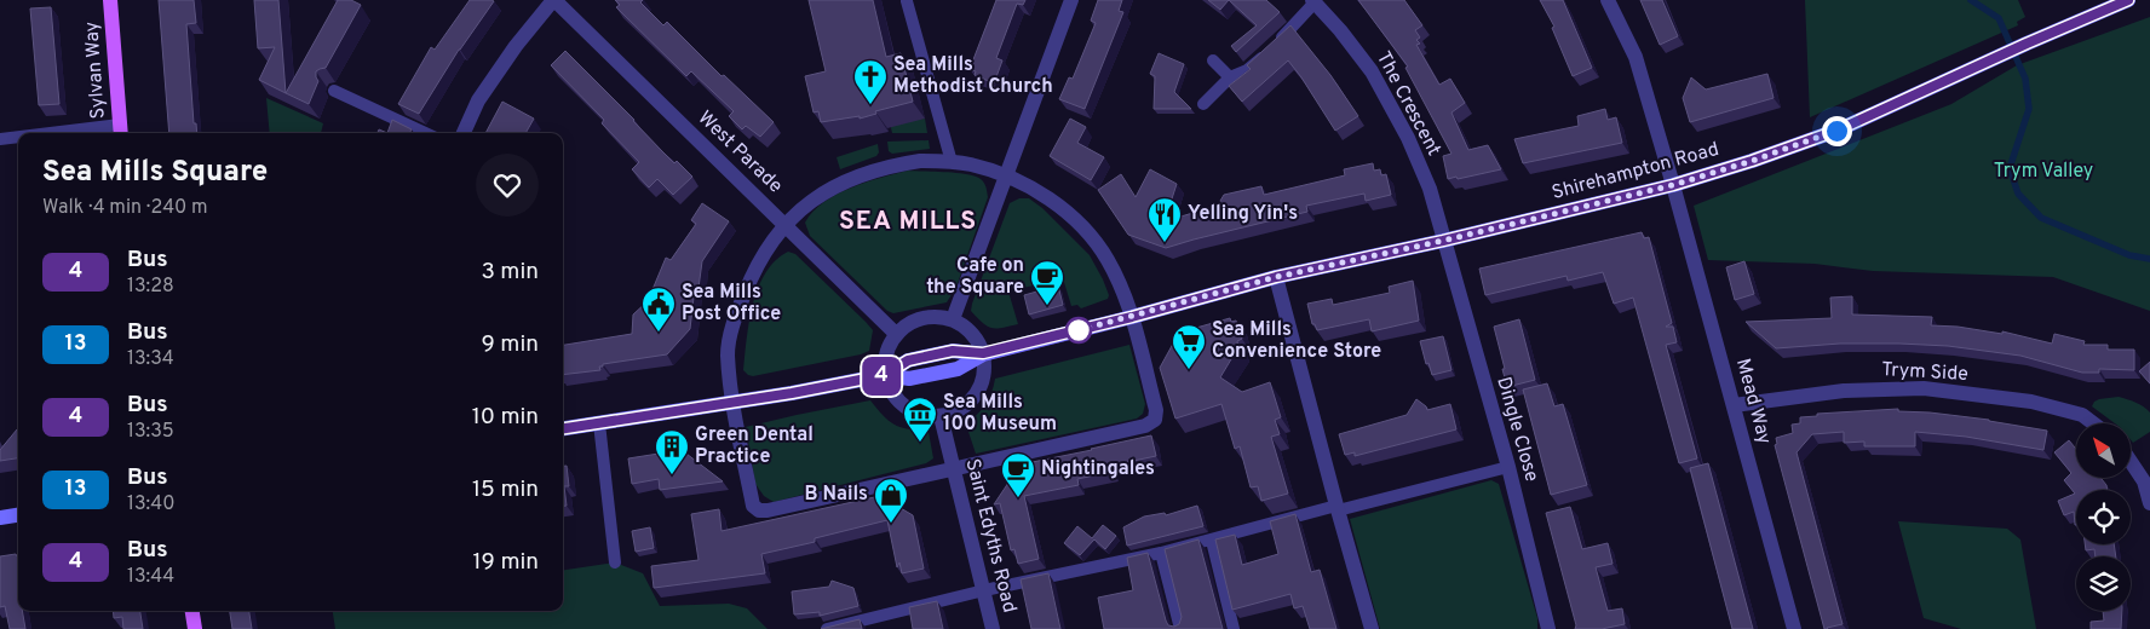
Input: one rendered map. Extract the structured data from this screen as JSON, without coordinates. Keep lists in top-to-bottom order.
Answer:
{
  "streets": {
    "main road": ["Sylvan Way", "Shirehampton Road"],
    "street": [
      "The Crescent",
      "West Parade",
      "Trym Side",
      "Mead Way",
      "Dingle Close",
      "Saint Edyths Road"
    ]
  },
  "crossings": [
    ["The Crescent", "Shirehampton Road"],
    ["The Crescent", "Dingle Close"],
    ["Shirehampton Road", "Mead Way"],
    ["Shirehampton Road", "Dingle Close"],
    ["Trym Side", "Mead Way"]
  ],
  "districts": ["SEA MILLS"],
  "parks": ["Trym Valley"],
  "places": {
    "church": ["Sea Mills Methodist Church"],
    "restaurant": ["Yelling Yin's"],
    "cafe": ["Cafe on the Square", "Nightingales"],
    "public building": ["Sea Mills Post Office"],
    "supermarket": ["Sea Mills Convenience Store"],
    "museum": ["Sea Mills 100 Museum"],
    "building": ["Green Dental Practice"],
    "shop": ["B Nails"]
  },
  "lines": ["bus line 4"],
  "north": "top left",
  "page": {
    "on_map": "4",
    "heading": ["Sea Mills Square", "Walk · 4 min · 240 m"],
    "list": [
      {
        "mark": "4",
        "name": "Bus",
        "note": "13:28",
        "value": "3 min"
      },
      {
        "mark": "13",
        "name": "Bus",
        "note": "13:34",
        "value": "9 min"
      },
      {
        "mark": "4",
        "name": "Bus",
        "note": "13:35",
        "value": "10 min"
      },
      {
        "mark": "13",
        "name": "Bus",
        "note": "13:40",
        "value": "15 min"
      },
      {
        "mark": "4",
        "name": "Bus",
        "note": "13:44",
        "value": "19 min"
      }
    ]
  }
}
